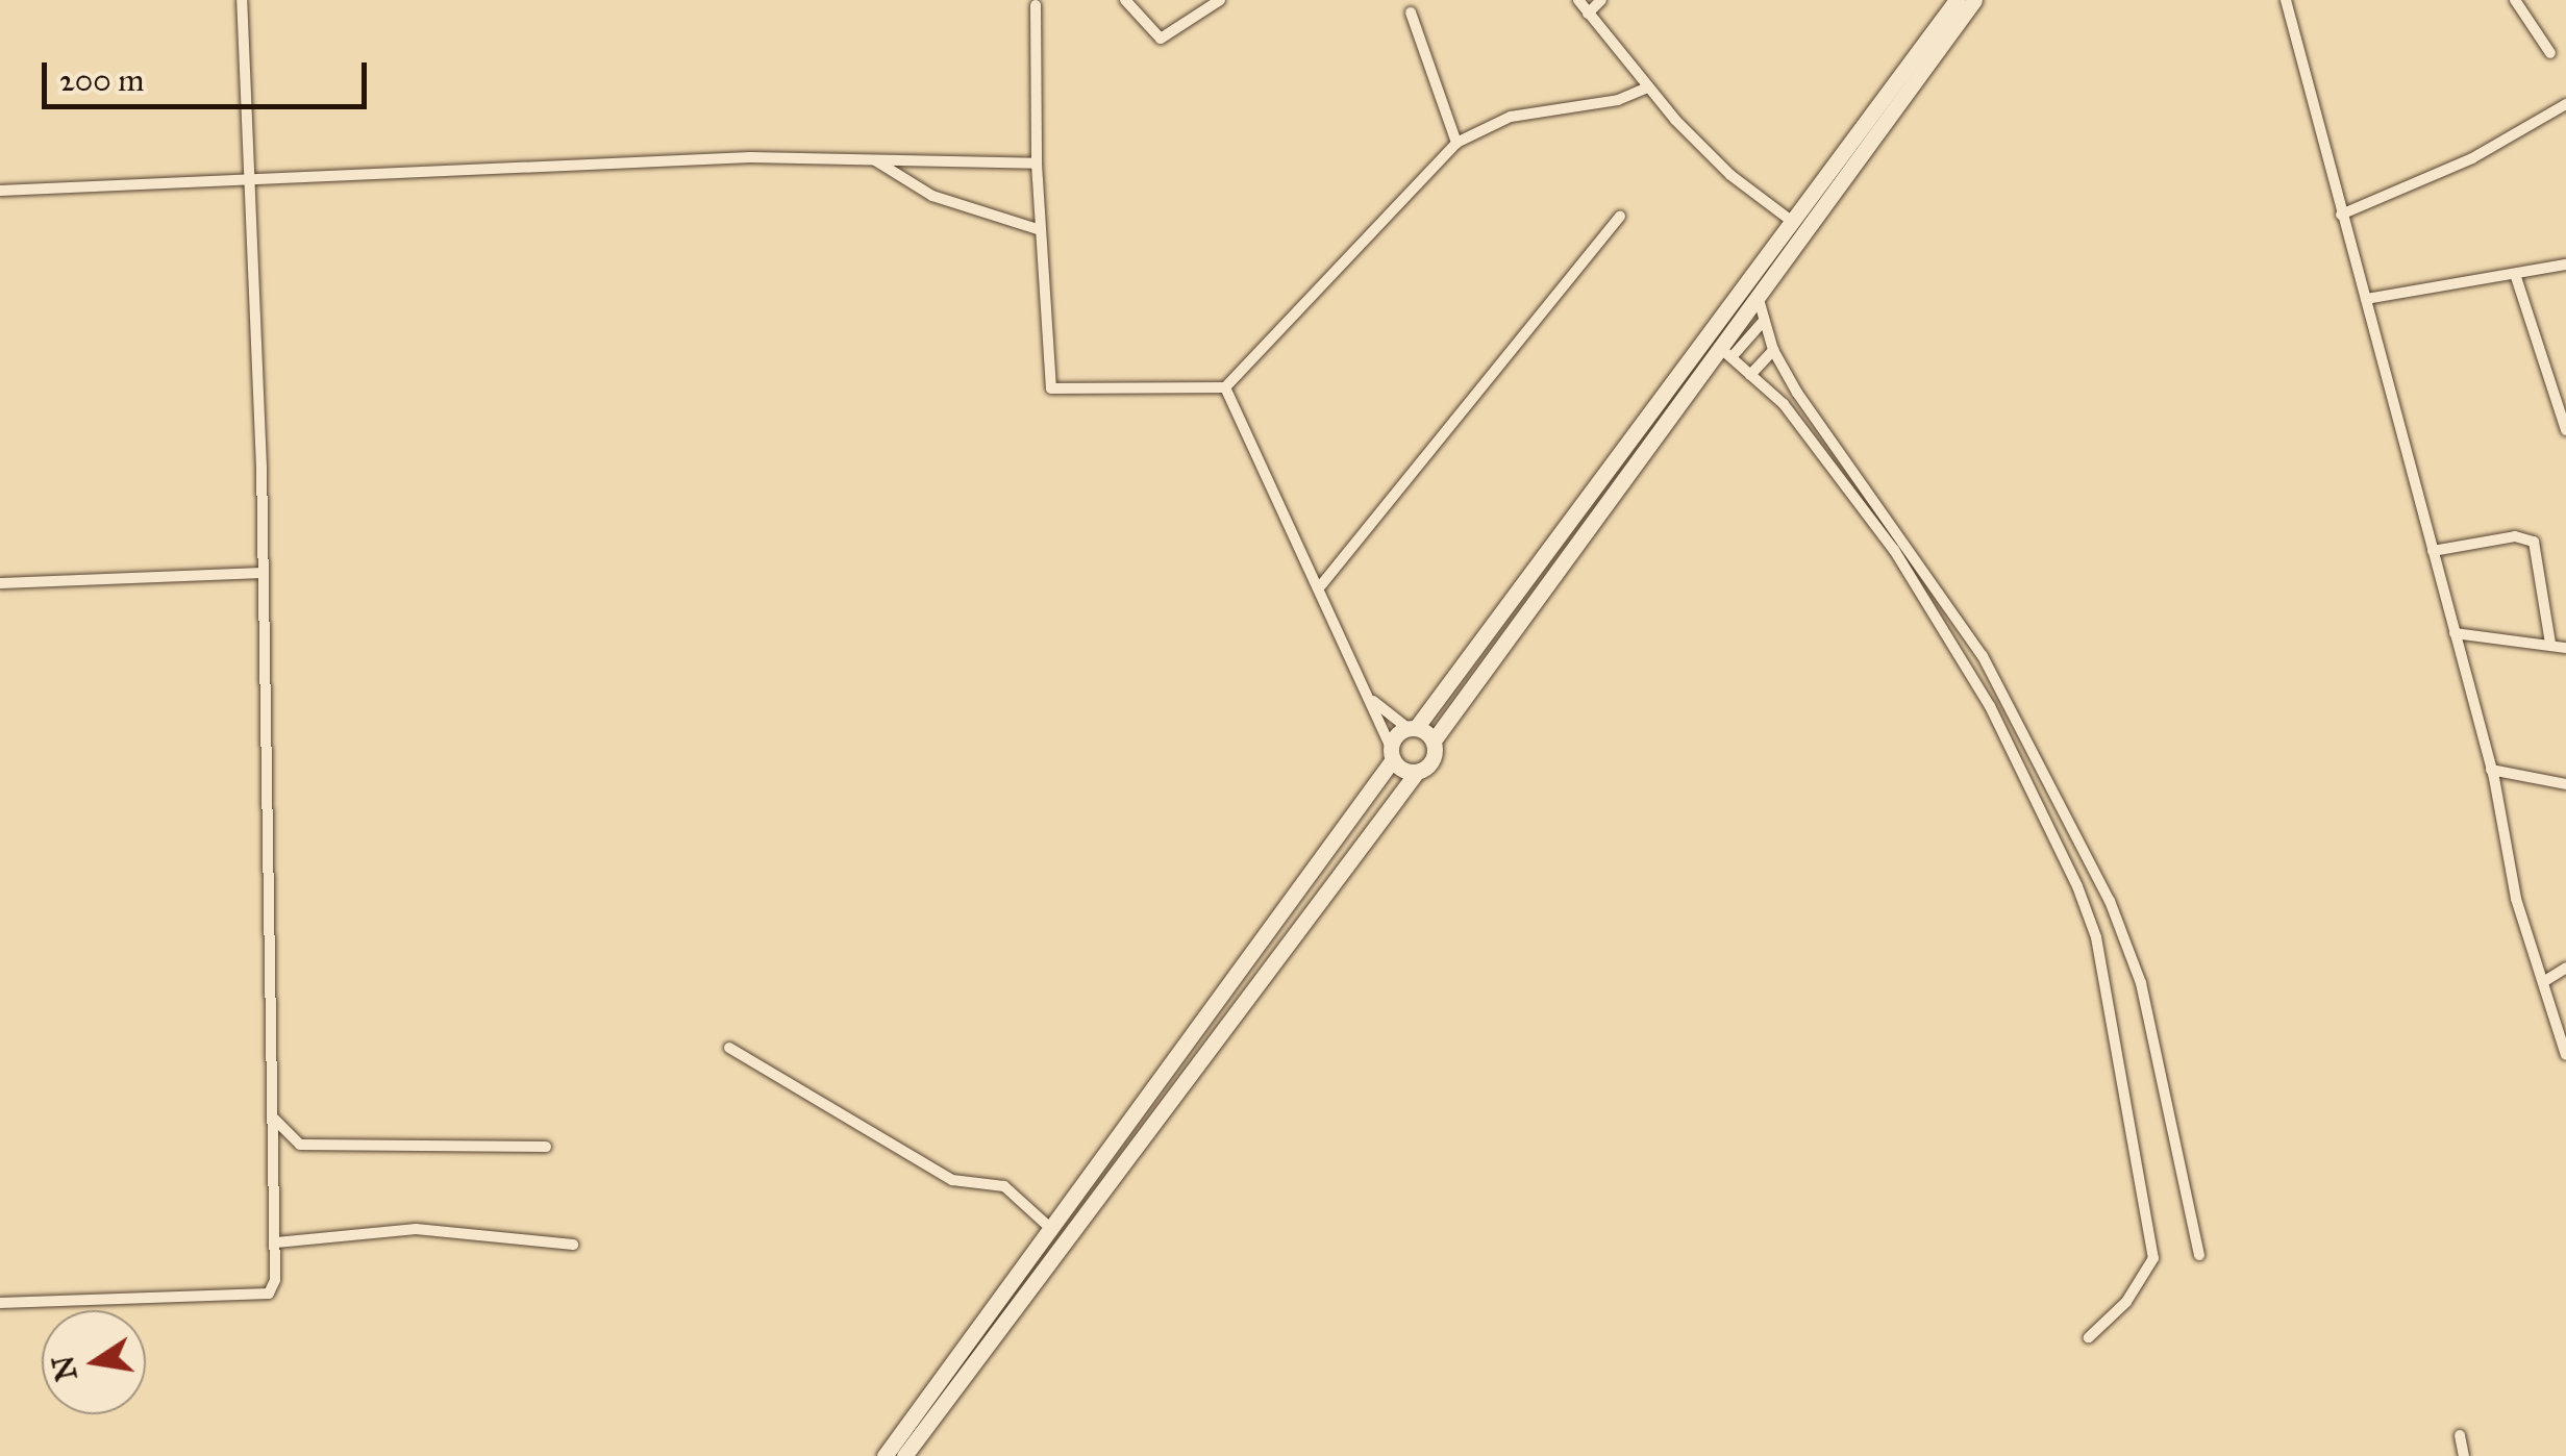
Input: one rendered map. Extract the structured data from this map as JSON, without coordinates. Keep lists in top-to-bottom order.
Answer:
{
  "scale_bar": "200 m",
  "north": "left"
}
